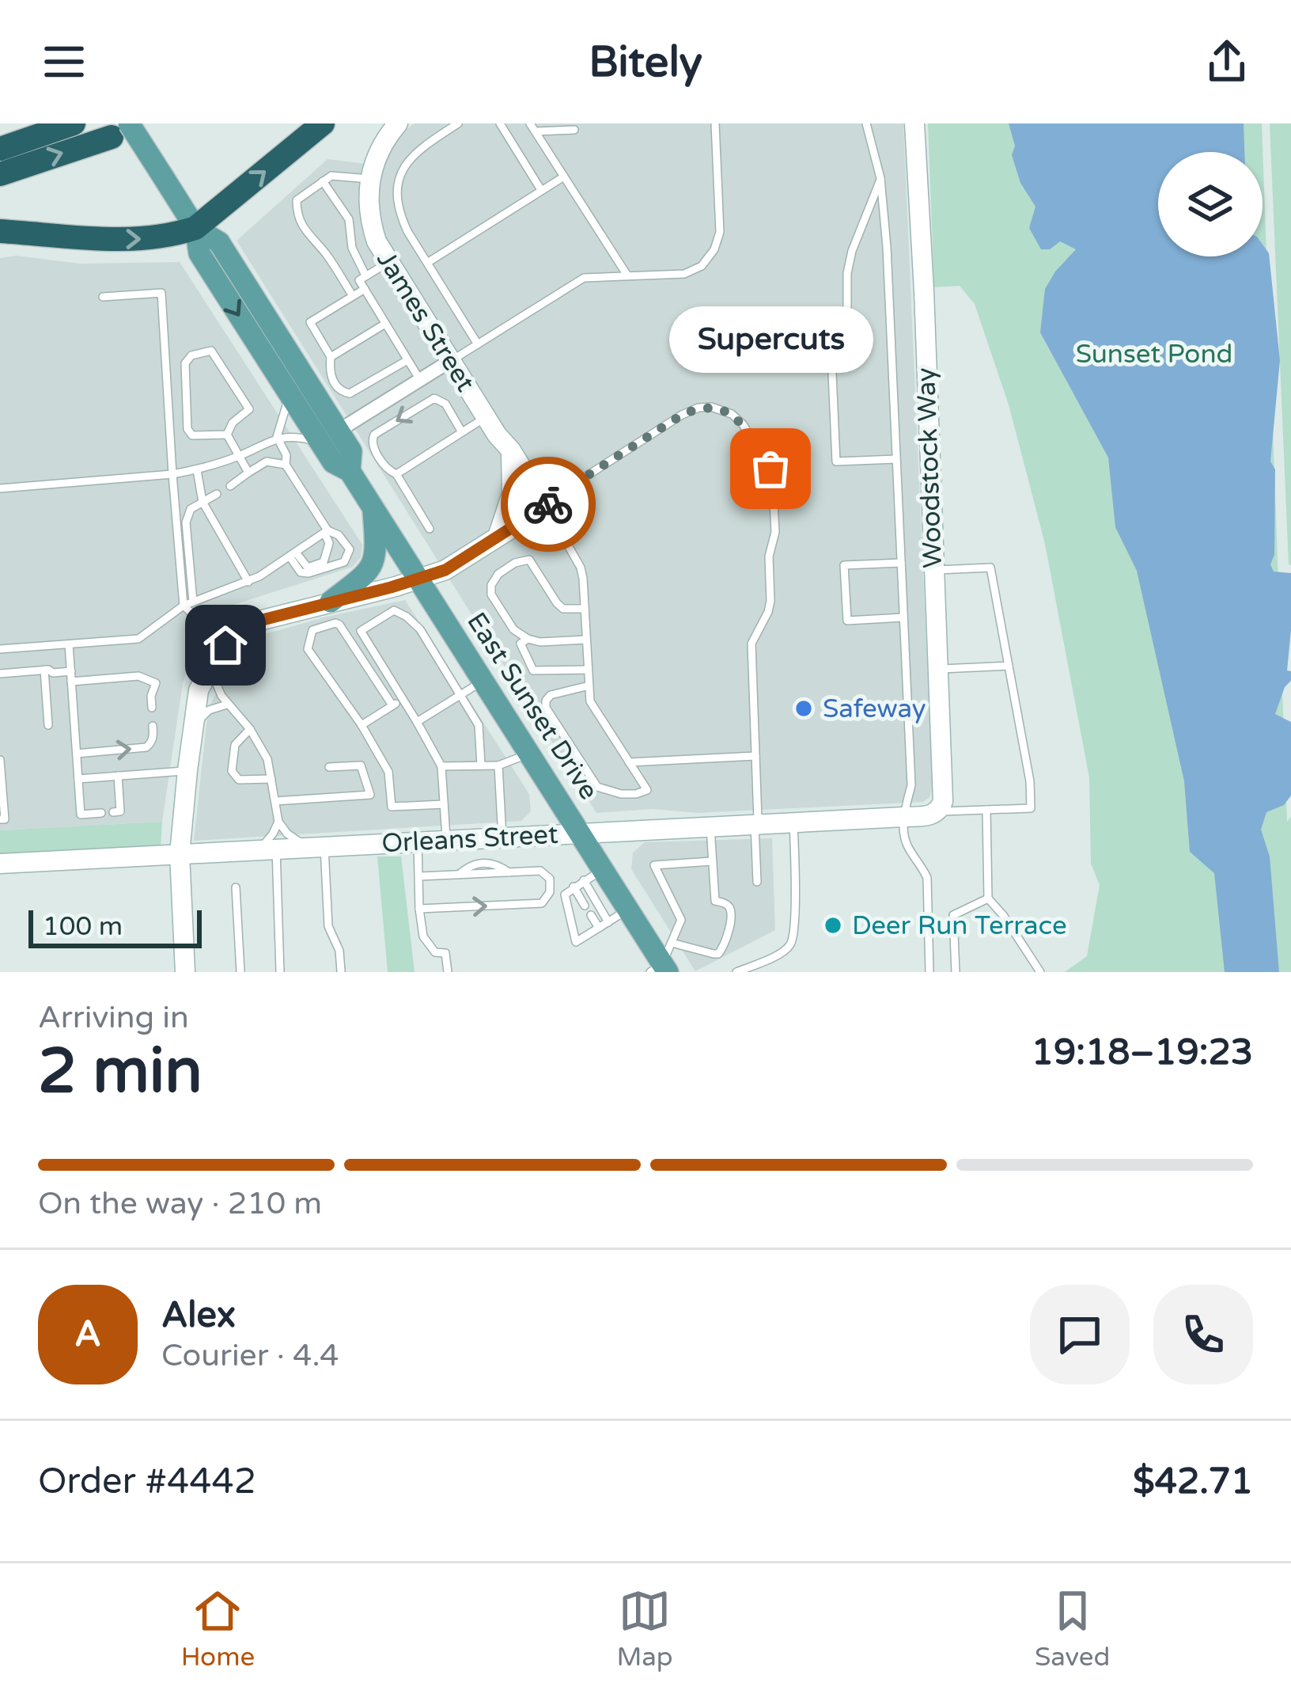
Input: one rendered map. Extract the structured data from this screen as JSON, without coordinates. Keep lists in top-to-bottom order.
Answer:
{
  "streets": {
    "main road": [
      "James Street",
      "Woodstock Way",
      "East Sunset Drive",
      "Orleans Street"
    ]
  },
  "crossings": [
    ["Woodstock Way", "Orleans Street"],
    ["East Sunset Drive", "Orleans Street"]
  ],
  "parks": ["Sunset Pond"],
  "places": ["Supercuts", "Safeway", "Deer Run Terrace"],
  "scale_bar": "100 m",
  "page": {
    "header": "Bitely",
    "bubble": "Supercuts",
    "scale": "100 m",
    "heading": ["2 min", "Arriving in", "19:18–19:23"],
    "panel": [
      "Alex",
      "Courier · 4.4",
      "Order #4442",
      "$42.71"
    ],
    "bar": "On the way · 210 m",
    "round": "A",
    "tabs": ["Home", "Map", "Saved"]
  }
}
